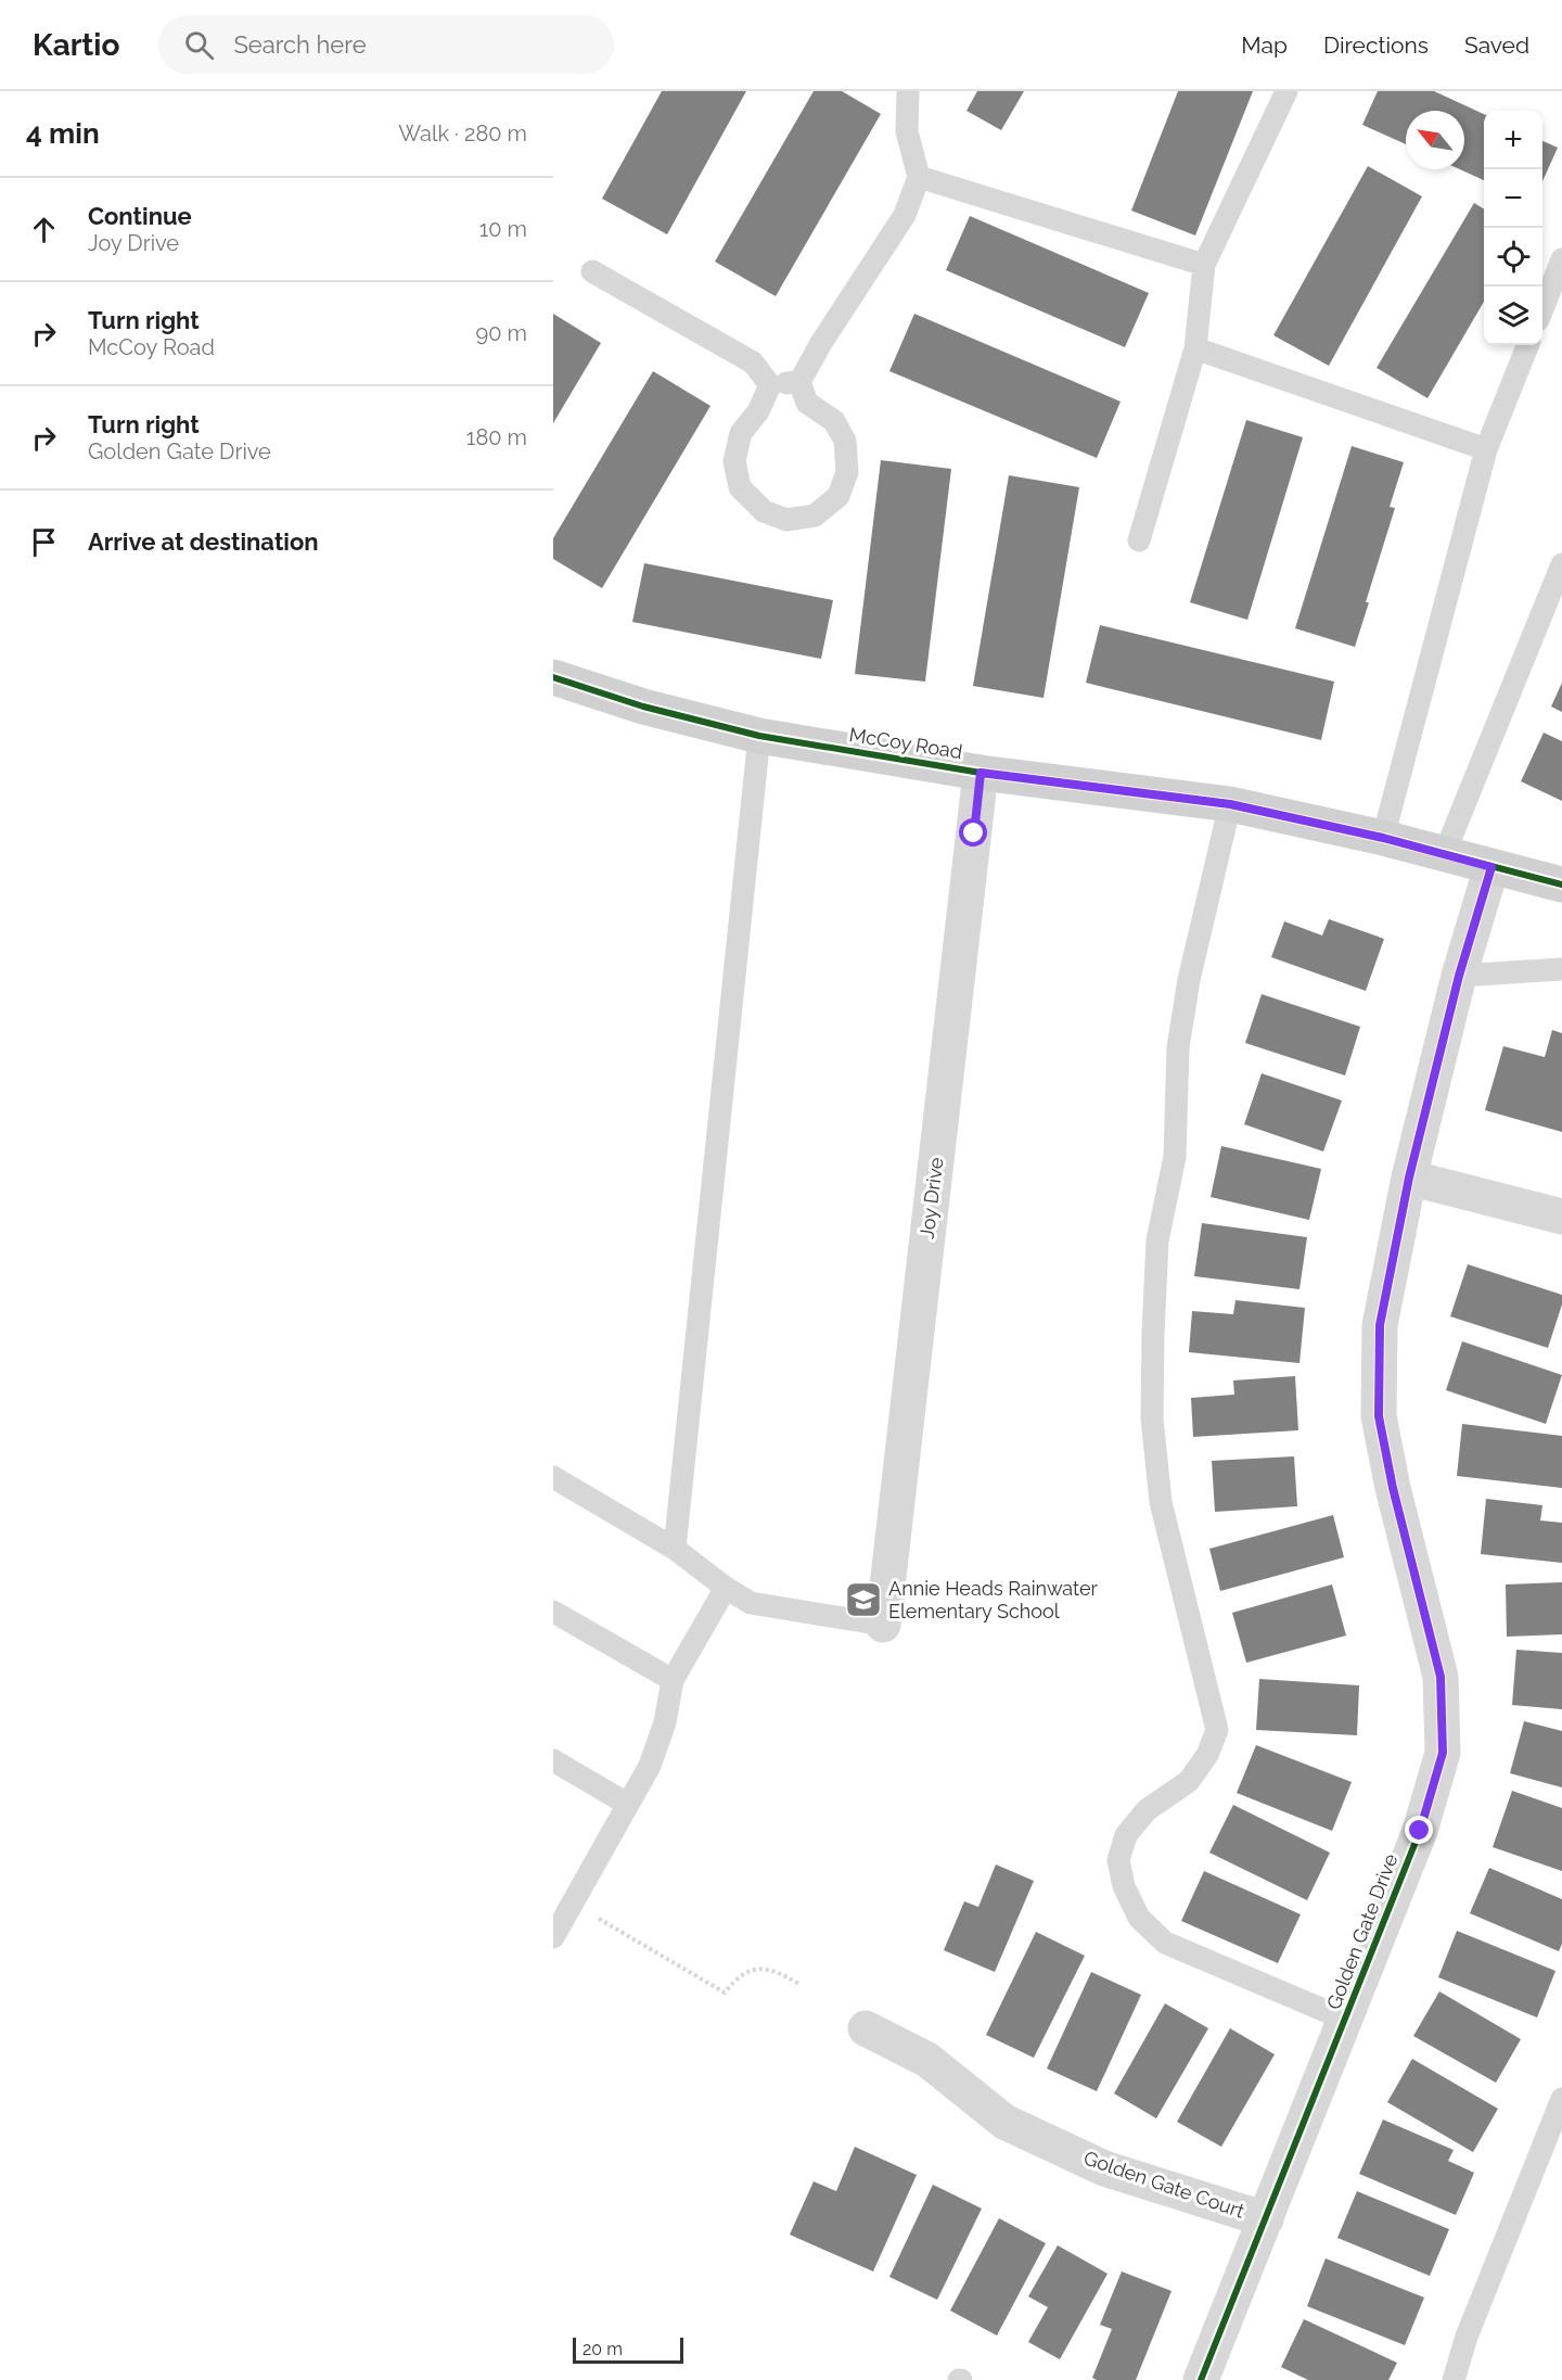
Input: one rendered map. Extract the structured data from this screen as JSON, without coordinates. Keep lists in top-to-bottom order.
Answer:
{
  "streets": {
    "street": [
      "McCoy Road",
      "Joy Drive",
      "Golden Gate Drive",
      "Golden Gate Court"
    ]
  },
  "crossings": [
    ["McCoy Road", "Joy Drive"],
    ["McCoy Road", "Golden Gate Drive"],
    ["Golden Gate Drive", "Golden Gate Court"]
  ],
  "places": {
    "school or university": ["Annie Heads Rainwater Elementary School"]
  },
  "scale_bar": "20 m",
  "north": "top left",
  "page": {
    "header": "Kartio",
    "search": "Search here",
    "nav": ["Map", "Directions", "Saved"],
    "heading": ["4 min", "Walk · 280 m"],
    "map_buttons": ["+", "−"],
    "list": [
      ["Continue", "Joy Drive", "10 m"],
      ["Turn right", "McCoy Road", "90 m"],
      ["Turn right", "Golden Gate Drive", "180 m"],
      "Arrive at destination"
    ],
    "scale": "20 m"
  }
}
